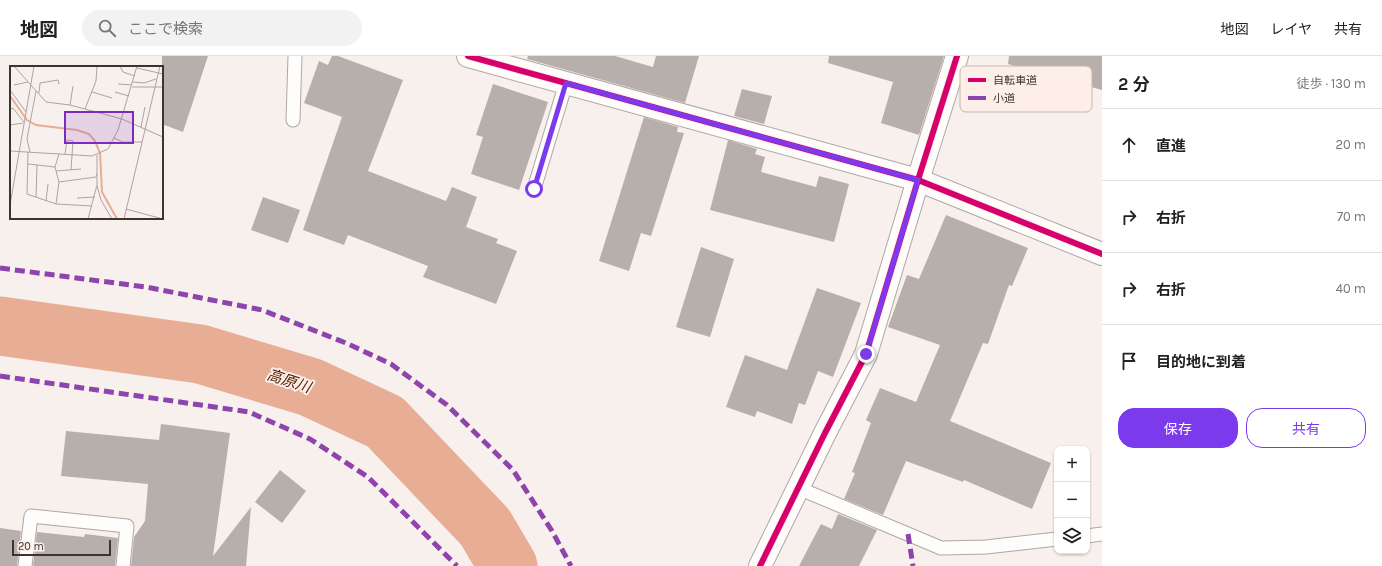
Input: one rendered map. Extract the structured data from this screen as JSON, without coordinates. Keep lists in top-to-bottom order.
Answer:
{
  "water": ["高原川"],
  "legend": ["自転車道", "小道"],
  "scale_bar": "20 m",
  "page": {
    "header": "地図",
    "search": "ここで検索",
    "nav": ["地図", "レイヤ", "共有"],
    "heading": ["2 分", "徒歩 · 130 m"],
    "list": [
      ["直進", "20 m"],
      ["右折", "70 m"],
      ["右折", "40 m"],
      "目的地に到着"
    ],
    "buttons": ["保存", "共有"],
    "map_buttons": ["+", "−"],
    "scale": "20 m"
  }
}
